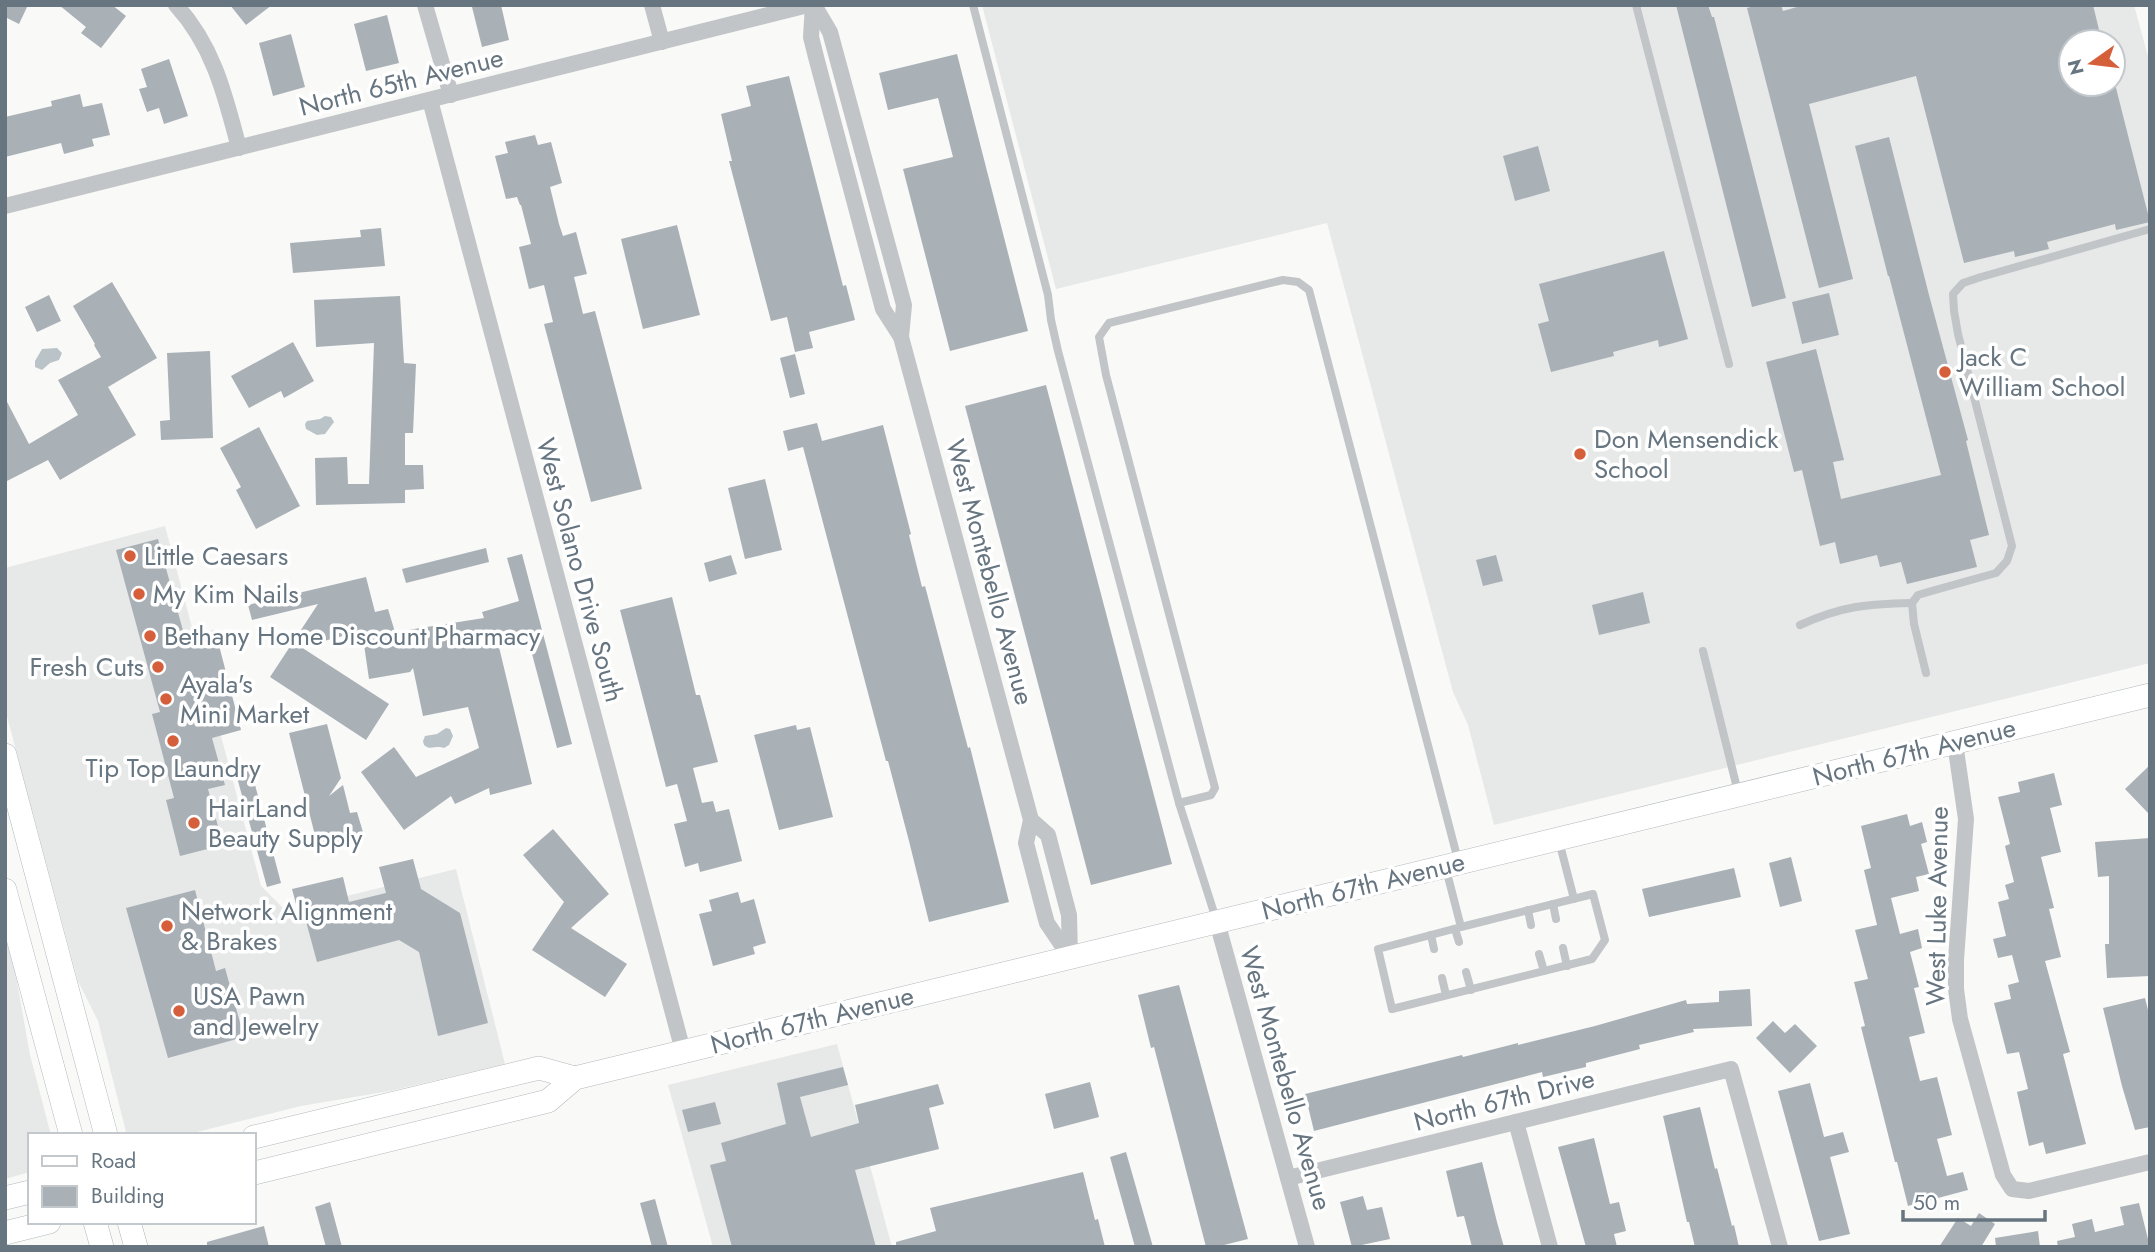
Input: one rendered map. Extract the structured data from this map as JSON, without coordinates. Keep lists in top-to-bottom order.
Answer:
{
  "streets": {
    "main road": ["North 67th Avenue"],
    "street": [
      "North 65th Avenue",
      "West Solano Drive South",
      "West Montebello Avenue",
      "West Luke Avenue",
      "North 67th Drive"
    ]
  },
  "crossings": [
    ["North 65th Avenue", "West Solano Drive South"],
    ["North 65th Avenue", "West Montebello Avenue"],
    ["West Solano Drive South", "North 67th Avenue"],
    ["West Montebello Avenue", "North 67th Avenue"],
    ["West Montebello Avenue", "North 67th Drive"],
    ["North 67th Avenue", "West Luke Avenue"]
  ],
  "places": [
    "Jack C William School",
    "Don Mensendick School",
    "Little Caesars",
    "My Kim Nails",
    "Bethany Home Discount Pharmacy",
    "Fresh Cuts",
    "Ayala's Mini Market",
    "Tip Top Laundry",
    "HairLand Beauty Supply",
    "Network Alignment & Brakes",
    "USA Pawn and Jewelry"
  ],
  "legend": ["Road", "Building"],
  "scale_bar": "50 m",
  "north": "left"
}
